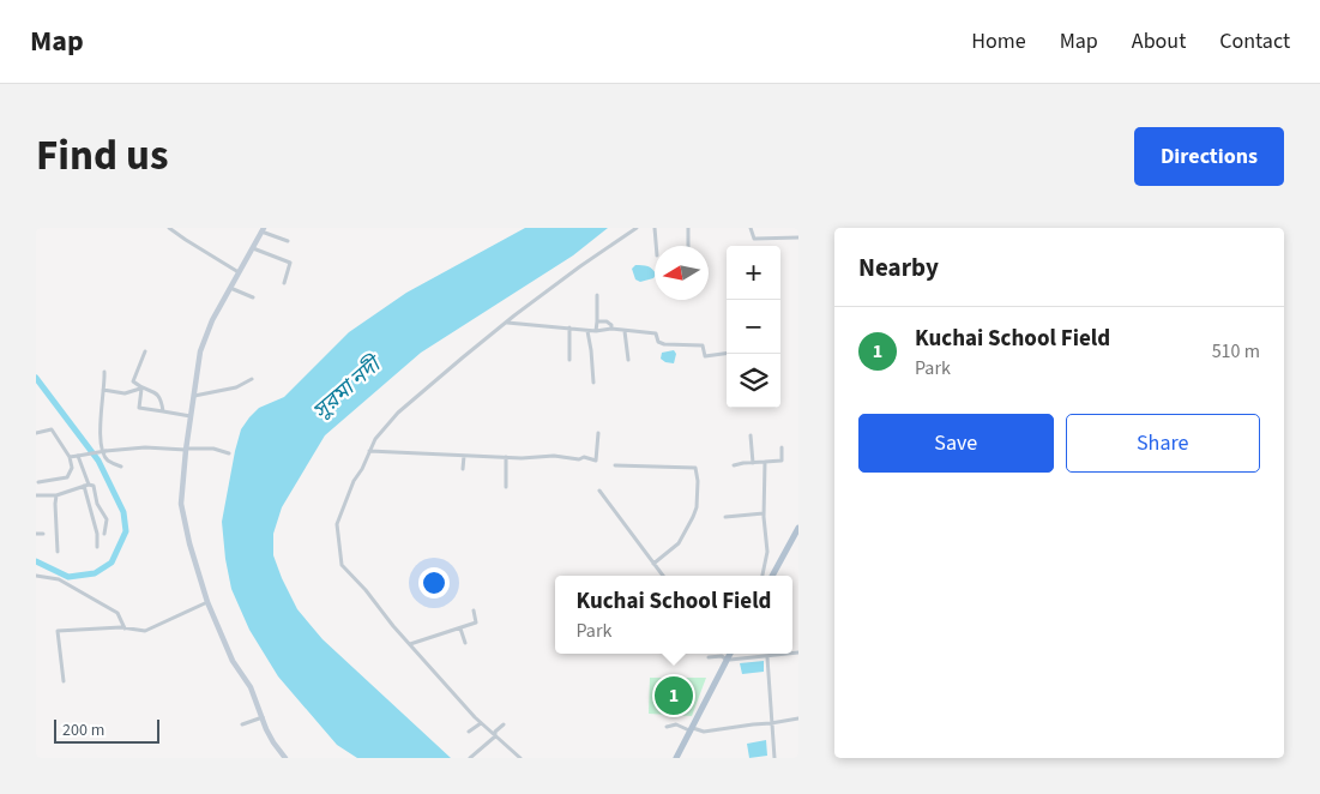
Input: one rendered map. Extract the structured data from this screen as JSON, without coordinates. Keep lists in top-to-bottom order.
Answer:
{
  "water": ["সুরমা নদী"],
  "scale_bar": "200 m",
  "north": "left",
  "page": {
    "header": "Map",
    "nav": [
      "Home",
      "Map",
      "About",
      "Contact"
    ],
    "title": "Find us",
    "buttons": [
      "Directions",
      ["Save", "Share"]
    ],
    "heading": "Nearby",
    "map_buttons": ["+", "−"],
    "list": [
      {
        "mark": "1",
        "name": "Kuchai School Field",
        "note": "Park",
        "value": "510 m"
      }
    ],
    "popup": ["Kuchai School Field", "Park"],
    "pins": "1",
    "scale": "200 m"
  }
}
